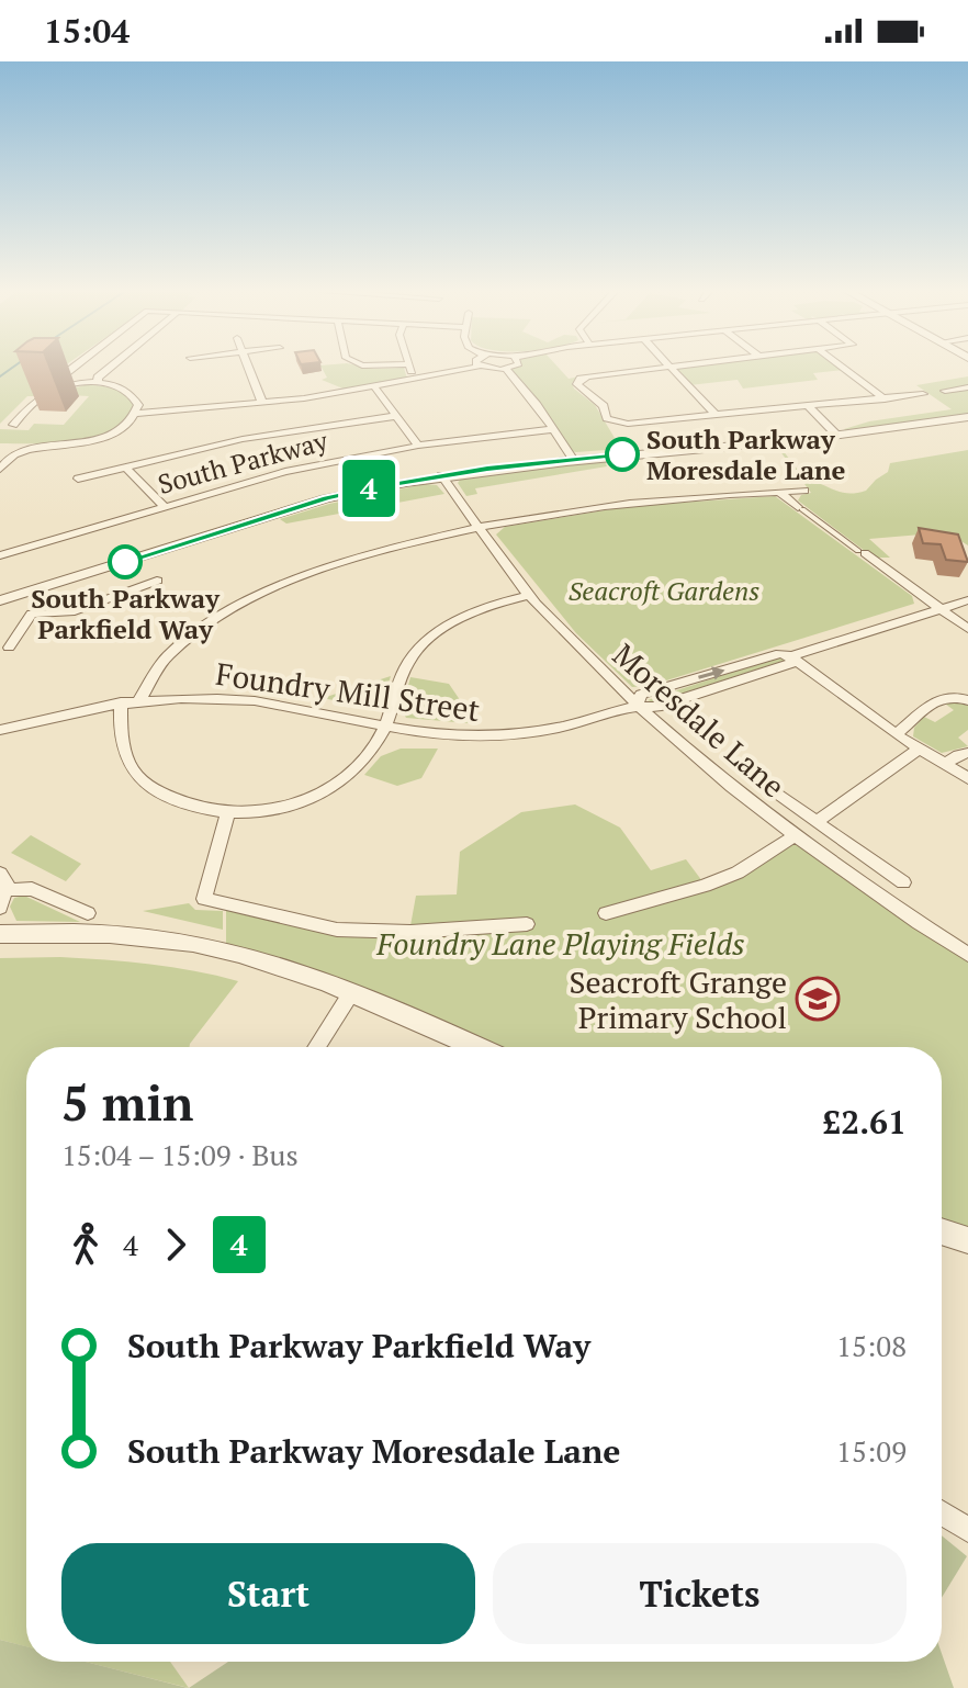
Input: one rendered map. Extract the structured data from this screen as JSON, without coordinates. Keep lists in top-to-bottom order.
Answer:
{
  "streets": {
    "street": ["South Parkway", "Foundry Mill Street", "Moresdale Lane"]
  },
  "crossings": [
    ["South Parkway", "Moresdale Lane"],
    ["Foundry Mill Street", "Moresdale Lane"]
  ],
  "parks": ["Seacroft Gardens", "Foundry Lane Playing Fields"],
  "places": {
    "other": ["South Parkway Moresdale Lane", "South Parkway Parkfield Way"],
    "school or university": ["Seacroft Grange Primary School"]
  },
  "lines": ["bus line 4"],
  "page": {
    "status": "15:04",
    "on_map": "4",
    "heading": ["5 min", "15:04 – 15:09 · Bus", "£2.61"],
    "legs": ["4", "4"],
    "list": [
      {
        "name": "South Parkway Parkfield Way",
        "value": "15:08"
      },
      {
        "name": "South Parkway Moresdale Lane",
        "value": "15:09"
      }
    ],
    "buttons": ["Start", "Tickets"]
  }
}
